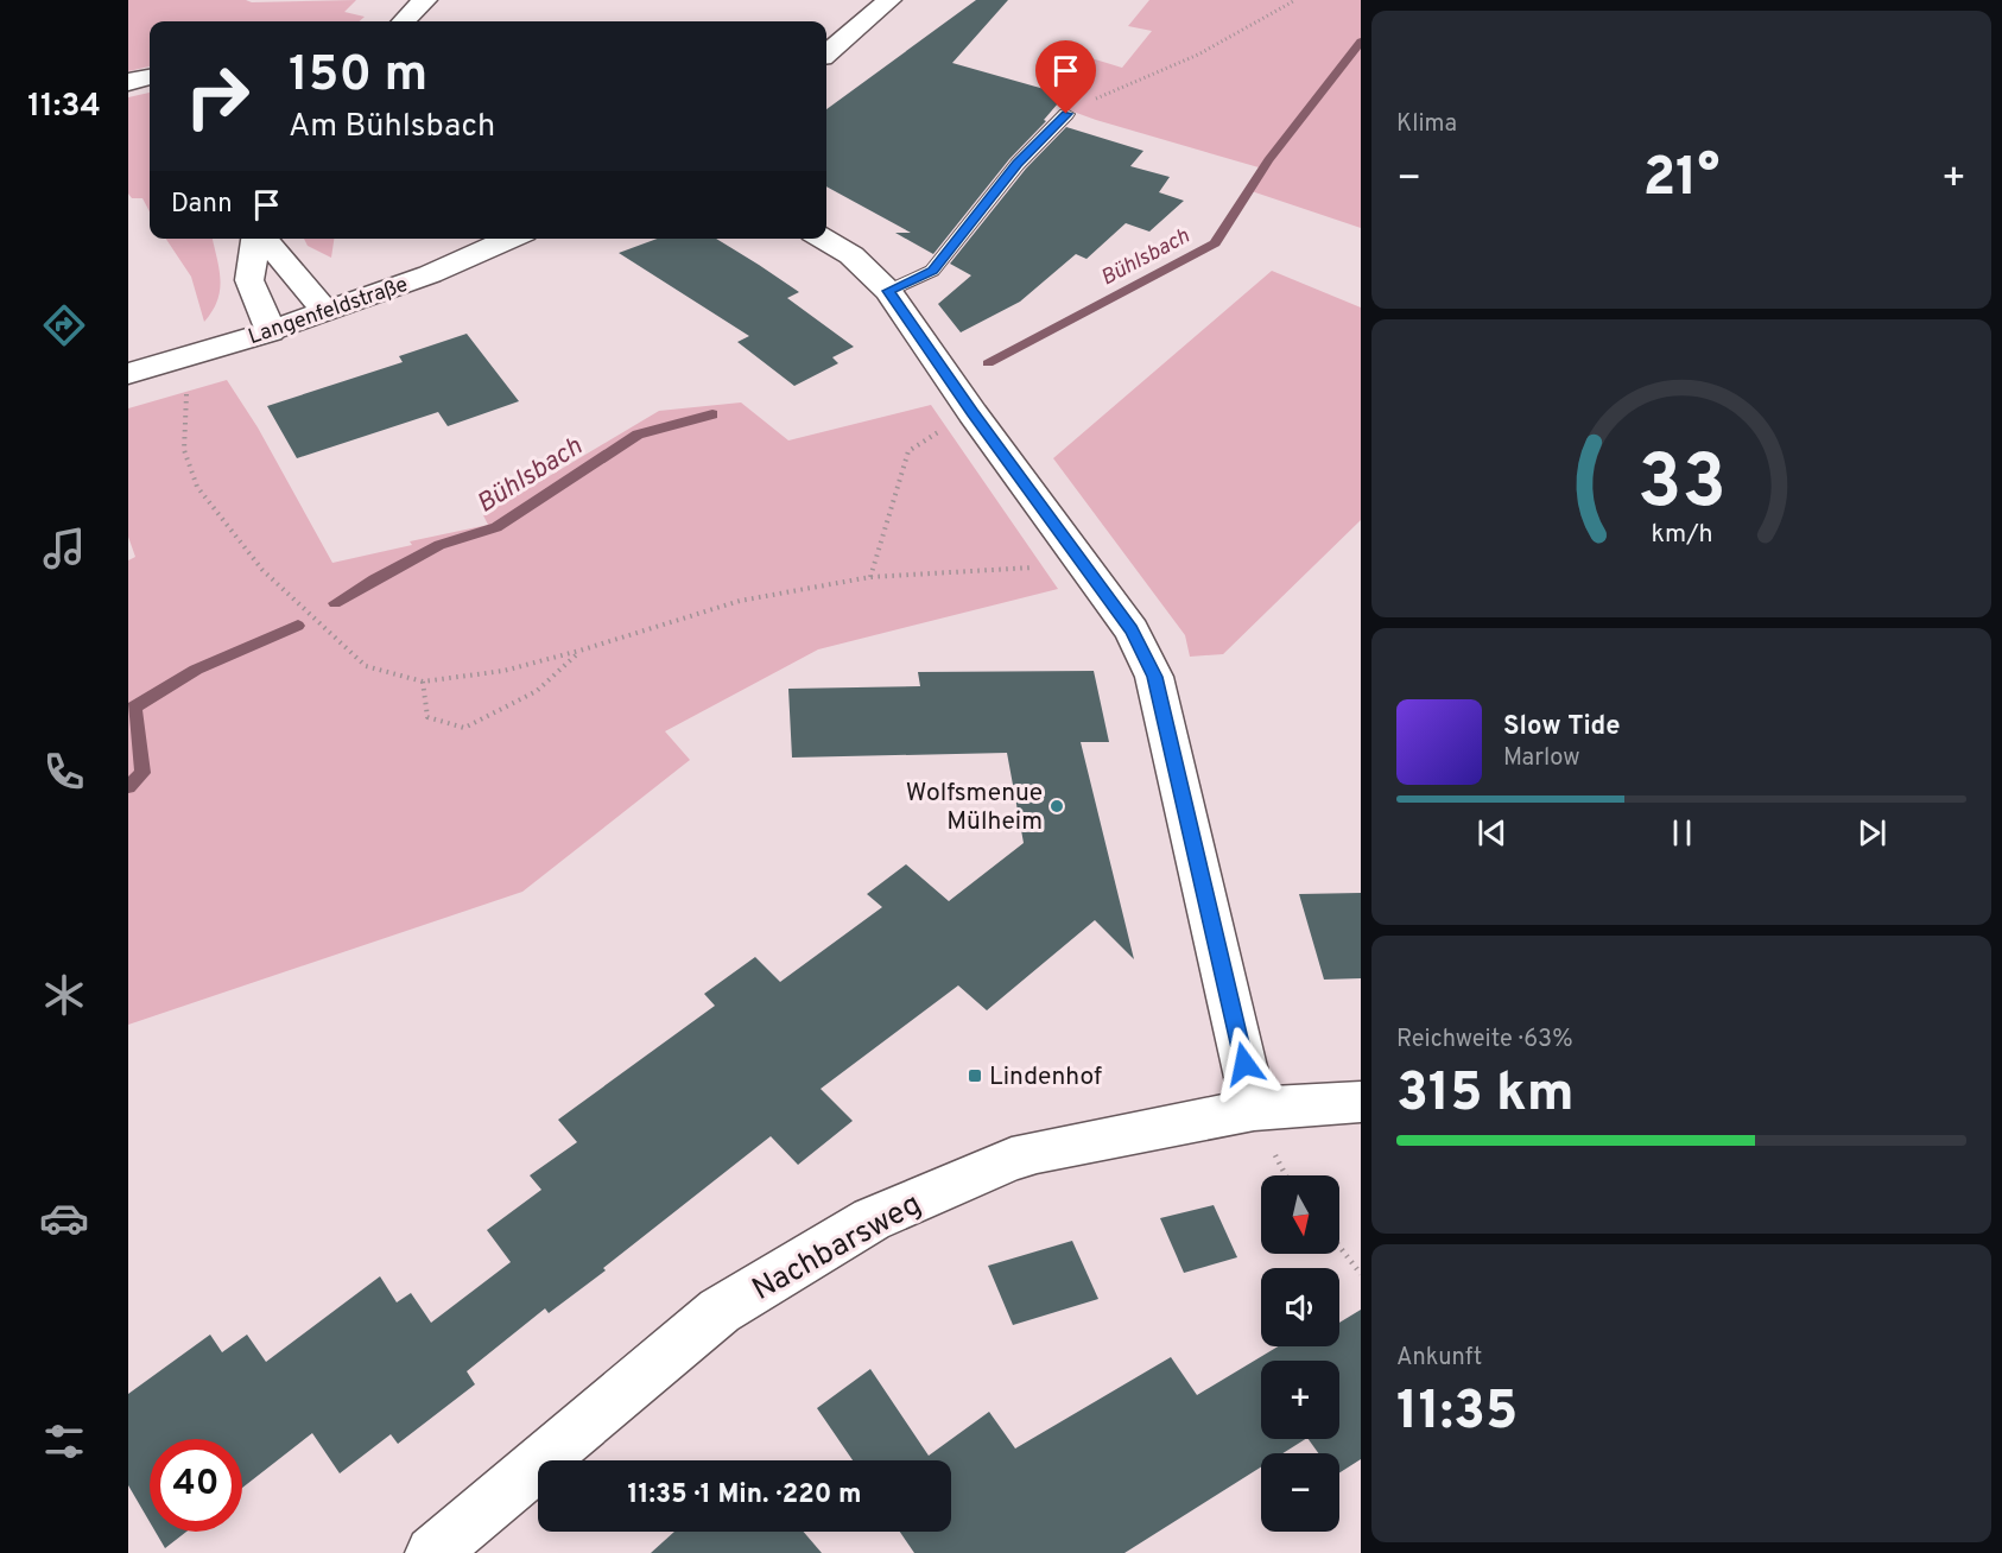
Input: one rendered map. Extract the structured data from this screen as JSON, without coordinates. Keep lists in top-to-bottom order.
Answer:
{
  "streets": {
    "street": ["Langenfeldstraße", "Nachbarsweg"]
  },
  "water": ["Bühlsbach"],
  "places": {
    "other": ["Wolfsmenue Mülheim"],
    "transit": ["Lindenhof"]
  },
  "north": "bottom",
  "page": {
    "tabs": "11:34",
    "tile": [
      "Klima",
      ["Reichweite · 63%", "315 km"],
      ["Ankunft", "11:35"]
    ],
    "turn": ["150 m", "Am Bühlsbach"],
    "heat": ["−", "21°", "+"],
    "then": "Dann",
    "song": ["Slow Tide", "Marlow"],
    "map_buttons": ["+", "−"],
    "limit": "40",
    "trip": "11:35 · 1 Min. · 220 m",
    "gauge": ["33", "km/h"]
  }
}
